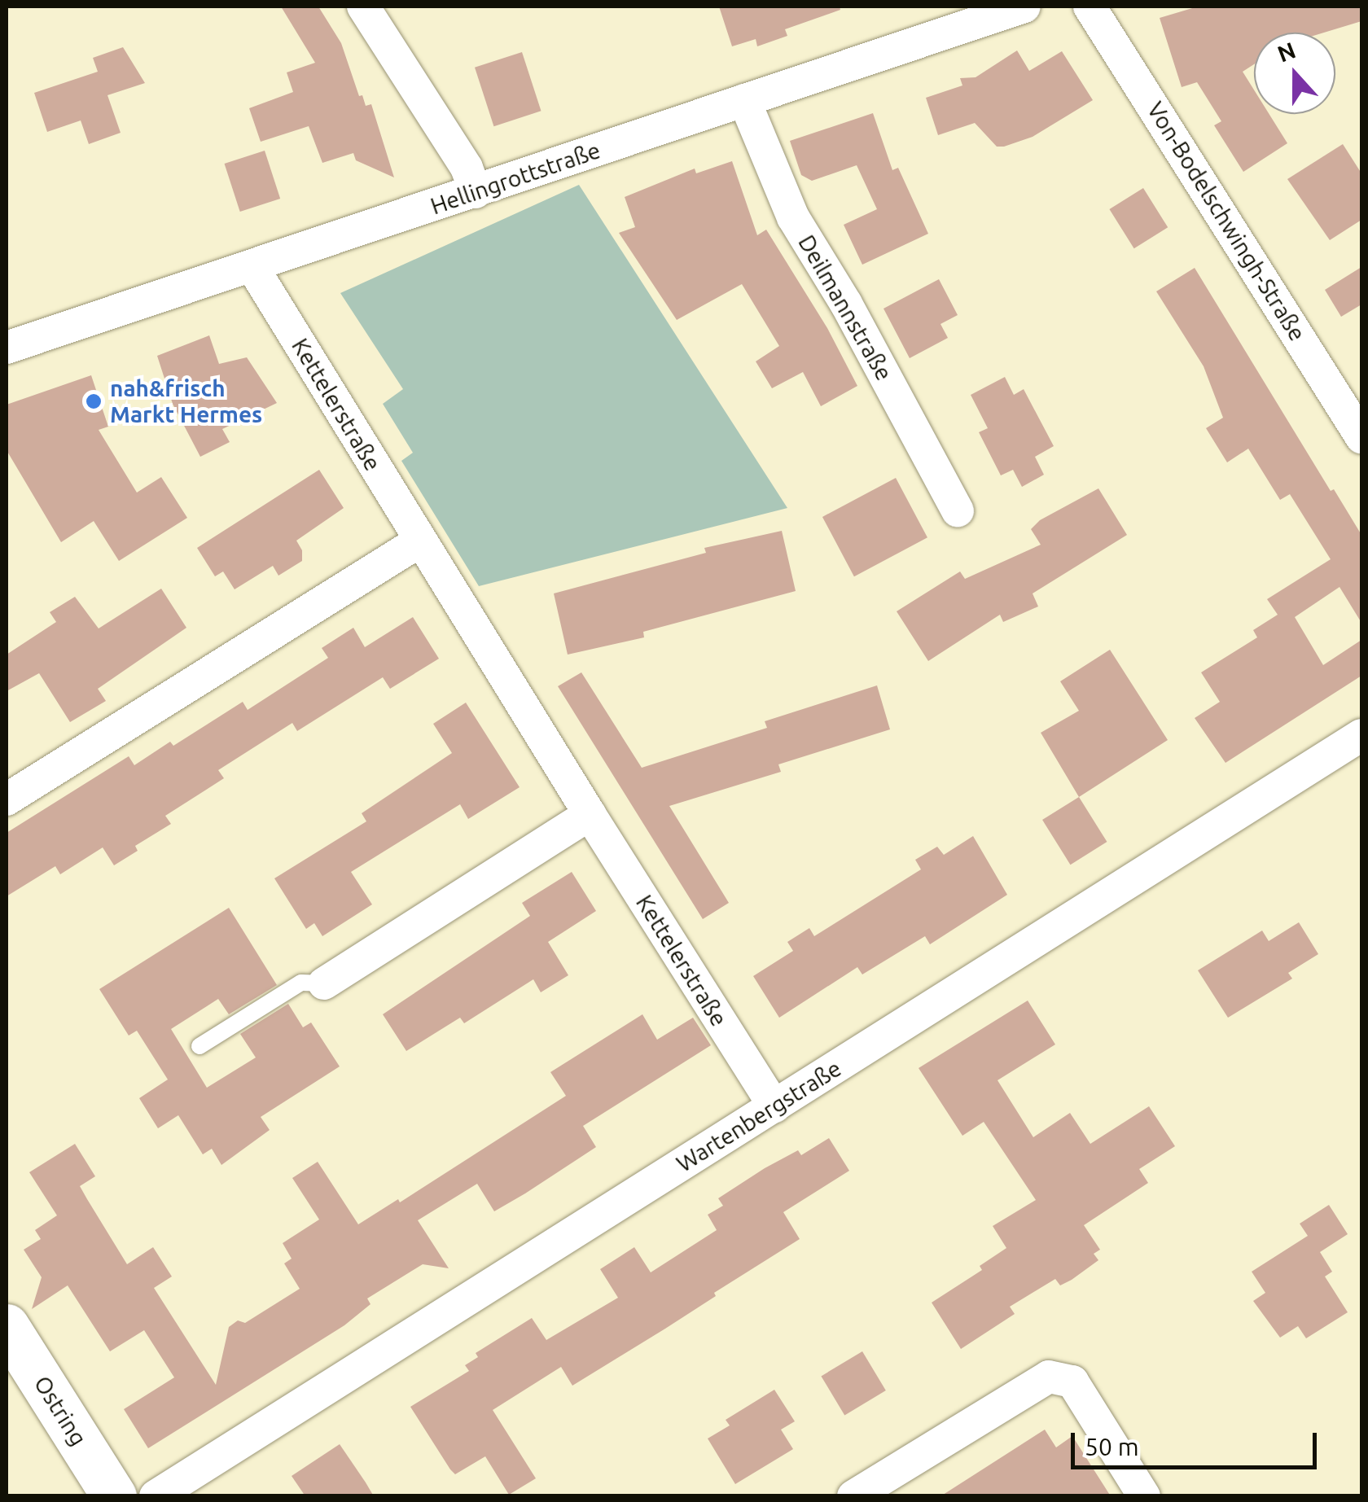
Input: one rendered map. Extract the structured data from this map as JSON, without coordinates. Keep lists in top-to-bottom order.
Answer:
{
  "streets": {
    "street": [
      "Hellingrottstraße",
      "Von-Bodelschwingh-Straße",
      "Deilmannstraße",
      "Kettelerstraße",
      "Wartenbergstraße",
      "Ostring"
    ]
  },
  "crossings": [
    ["Hellingrottstraße", "Deilmannstraße"],
    ["Hellingrottstraße", "Kettelerstraße"],
    ["Kettelerstraße", "Wartenbergstraße"]
  ],
  "places": ["nah&frisch Markt Hermes"],
  "scale_bar": "50 m",
  "north": "top"
}
